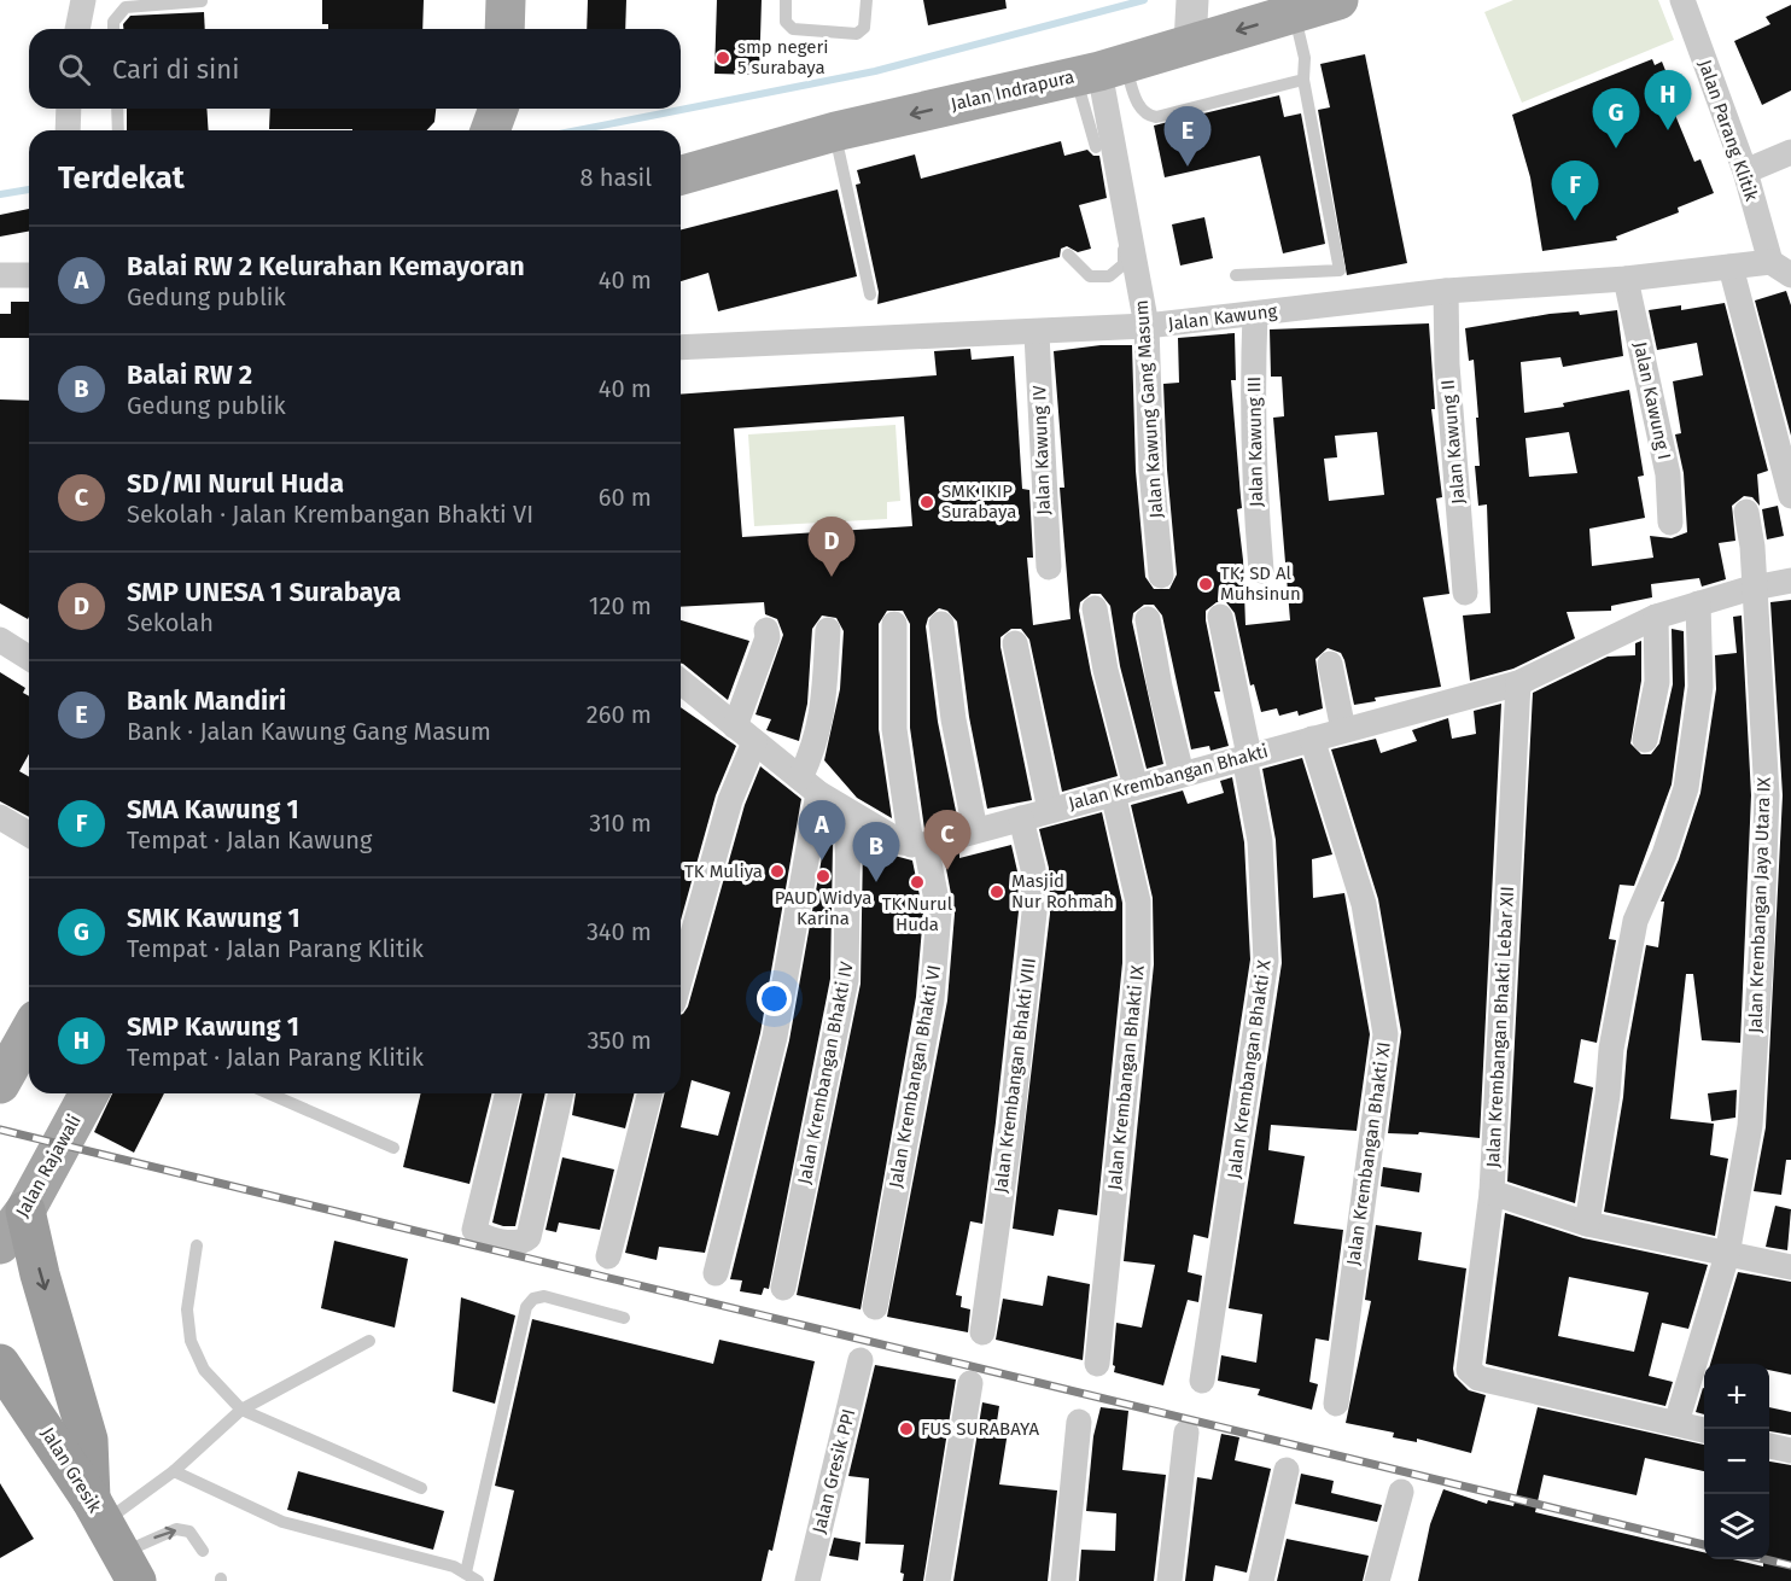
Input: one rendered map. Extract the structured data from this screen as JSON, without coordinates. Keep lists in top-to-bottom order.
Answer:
{
  "streets": {
    "highway": ["Jalan Gresik"],
    "main road": ["Jalan Indrapura", "Jalan Rajawali"],
    "street": [
      "Jalan Parang Klitik",
      "Jalan Kawung",
      "Jalan Kawung I",
      "Jalan Kawung Gang Masum",
      "Jalan Kawung III",
      "Jalan Kawung II",
      "Jalan Kawung IV",
      "Jalan Krembangan Bhakti",
      "Jalan Krembangan Jaya Utara IX",
      "Jalan Krembangan Bhakti Lebar XII",
      "Jalan Krembangan Bhakti X",
      "Jalan Krembangan Bhakti IV",
      "Jalan Krembangan Bhakti VIII",
      "Jalan Krembangan Bhakti VI",
      "Jalan Krembangan Bhakti IX",
      "Jalan Krembangan Bhakti XI",
      "Jalan Gresik PPI"
    ]
  },
  "crossings": [
    ["Jalan Indrapura", "Jalan Kawung Gang Masum"],
    ["Jalan Parang Klitik", "Jalan Kawung"],
    ["Jalan Kawung", "Jalan Kawung I"],
    ["Jalan Kawung", "Jalan Kawung Gang Masum"],
    ["Jalan Kawung", "Jalan Kawung III"],
    ["Jalan Kawung", "Jalan Kawung II"],
    ["Jalan Kawung", "Jalan Kawung IV"],
    ["Jalan Krembangan Bhakti", "Jalan Krembangan Jaya Utara IX"],
    ["Jalan Krembangan Bhakti", "Jalan Krembangan Bhakti Lebar XII"],
    ["Jalan Krembangan Bhakti", "Jalan Krembangan Bhakti X"],
    ["Jalan Krembangan Bhakti", "Jalan Krembangan Bhakti VIII"],
    ["Jalan Krembangan Bhakti", "Jalan Krembangan Bhakti VI"],
    ["Jalan Krembangan Bhakti", "Jalan Krembangan Bhakti IX"],
    ["Jalan Krembangan Bhakti", "Jalan Krembangan Bhakti XI"],
    ["Jalan Krembangan Jaya Utara IX", "Jalan Krembangan Bhakti Lebar XII"]
  ],
  "one_way": ["Jalan Indrapura"],
  "places": [
    "smp negeri 5 surabaya",
    "SMK IKIP Surabaya",
    "TK, SD Al Muhsinun",
    "TK Muliya",
    "PAUD Widya Karina",
    "TK Nurul Huda",
    "Masjid Nur Rohmah",
    "FUS SURABAYA"
  ],
  "page": {
    "search": "Cari di sini",
    "pins": [
      "H",
      "G",
      "E",
      "F",
      "D",
      "A",
      "C",
      "B"
    ],
    "heading": ["Terdekat", "8 hasil"],
    "list": [
      {
        "mark": "A",
        "name": "Balai RW 2 Kelurahan Kemayoran",
        "note": "Gedung publik",
        "value": "40 m"
      },
      {
        "mark": "B",
        "name": "Balai RW 2",
        "note": "Gedung publik",
        "value": "40 m"
      },
      {
        "mark": "C",
        "name": "SD/MI Nurul Huda",
        "note": "Sekolah · Jalan Krembangan Bhakti VI",
        "value": "60 m"
      },
      {
        "mark": "D",
        "name": "SMP UNESA 1 Surabaya",
        "note": "Sekolah",
        "value": "120 m"
      },
      {
        "mark": "E",
        "name": "Bank Mandiri",
        "note": "Bank · Jalan Kawung Gang Masum",
        "value": "260 m"
      },
      {
        "mark": "F",
        "name": "SMA Kawung 1",
        "note": "Tempat · Jalan Kawung",
        "value": "310 m"
      },
      {
        "mark": "G",
        "name": "SMK Kawung 1",
        "note": "Tempat · Jalan Parang Klitik",
        "value": "340 m"
      },
      {
        "mark": "H",
        "name": "SMP Kawung 1",
        "note": "Tempat · Jalan Parang Klitik",
        "value": "350 m"
      }
    ],
    "map_buttons": ["+", "−"]
  }
}
